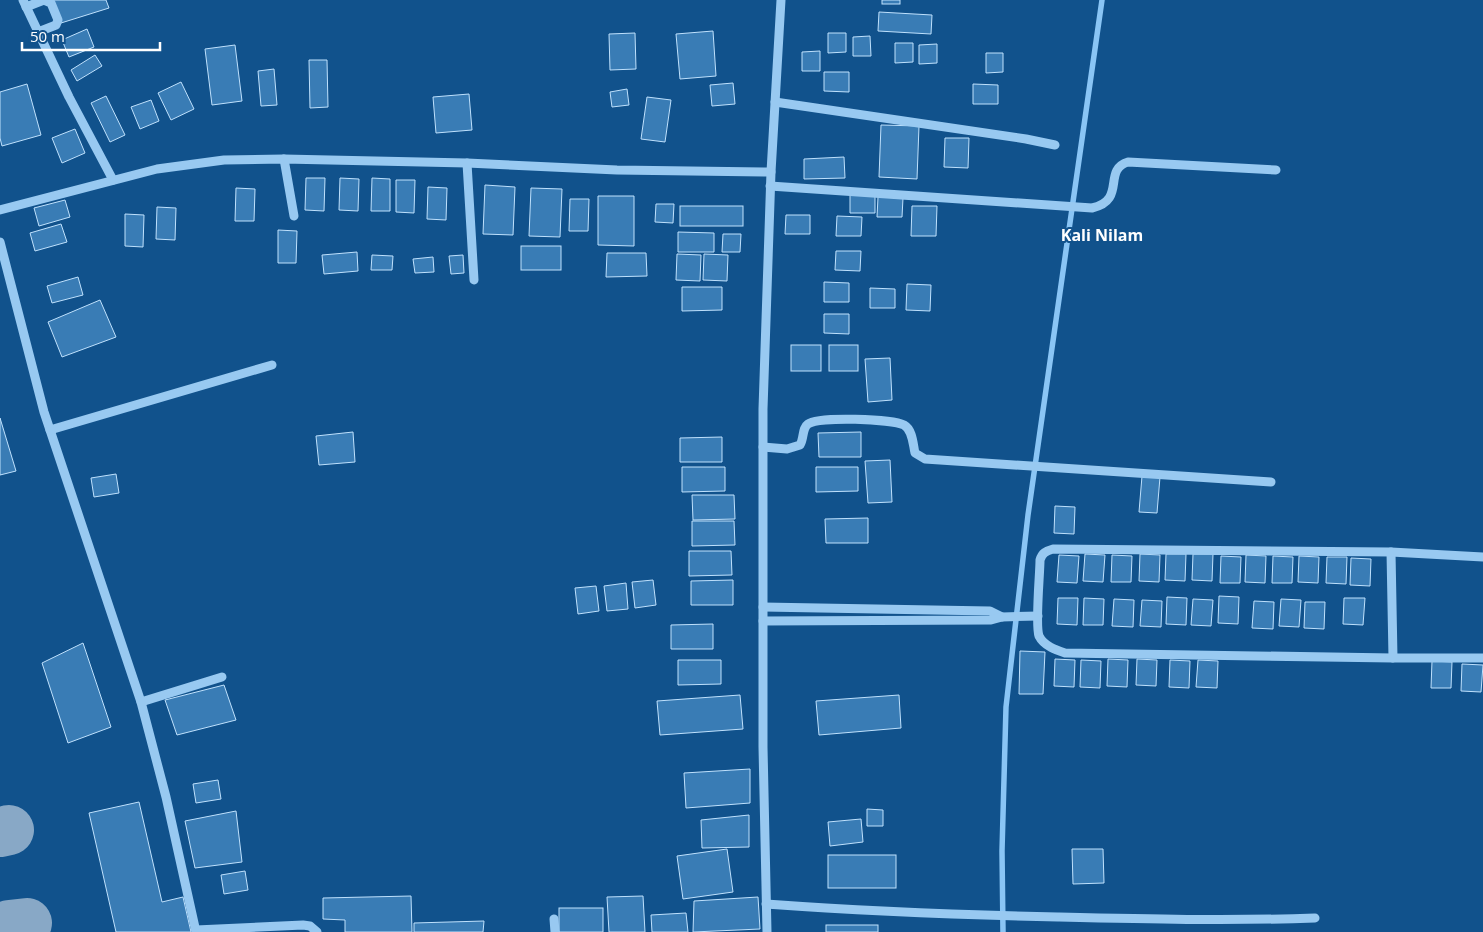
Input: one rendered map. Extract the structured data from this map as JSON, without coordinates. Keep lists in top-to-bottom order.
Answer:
{
  "districts": ["Kali Nilam"],
  "scale_bar": "50 m"
}
